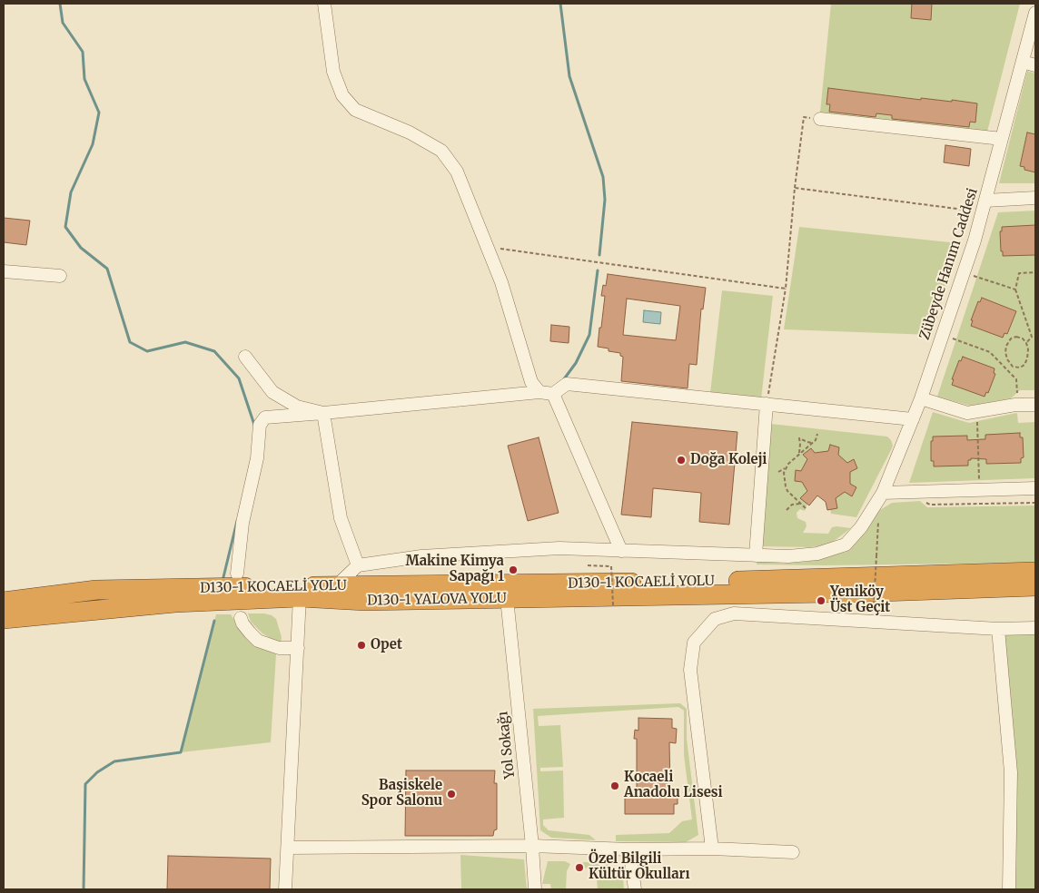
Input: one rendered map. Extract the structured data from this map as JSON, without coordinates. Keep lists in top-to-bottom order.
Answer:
{
  "streets": {
    "highway": ["D130-1 KOCAELİ YOLU", "D130-1 YALOVA YOLU"],
    "street": ["Zübeyde Hanım Caddesi", "Yol Sokağı"]
  },
  "crossings": [
    ["D130-1 KOCAELİ YOLU", "D130-1 YALOVA YOLU"],
    ["D130-1 YALOVA YOLU", "Yol Sokağı"]
  ],
  "places": [
    "Doğa Koleji",
    "Makine Kimya Sapağı 1",
    "Yeniköy Üst Geçit",
    "Opet",
    "Kocaeli Anadolu Lisesi",
    "Başiskele Spor Salonu",
    "Özel Bilgili Kültür Okulları"
  ]
}
